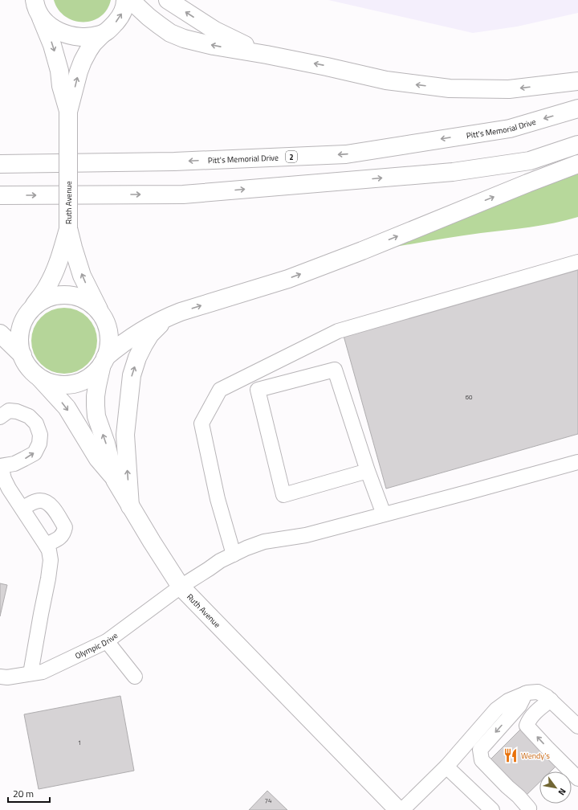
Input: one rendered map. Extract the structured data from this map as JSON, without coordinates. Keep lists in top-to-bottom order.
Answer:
{
  "streets": {
    "main road": ["Pitt's Memorial Drive", "2", "Ruth Avenue"],
    "street": ["Olympic Drive"]
  },
  "crossings": [
    ["Ruth Avenue", "Olympic Drive"]
  ],
  "places": {
    "restaurant": ["Wendy's"]
  },
  "house_numbers": ["60", "1", "74"],
  "scale_bar": "20 m",
  "north": "bottom right"
}
